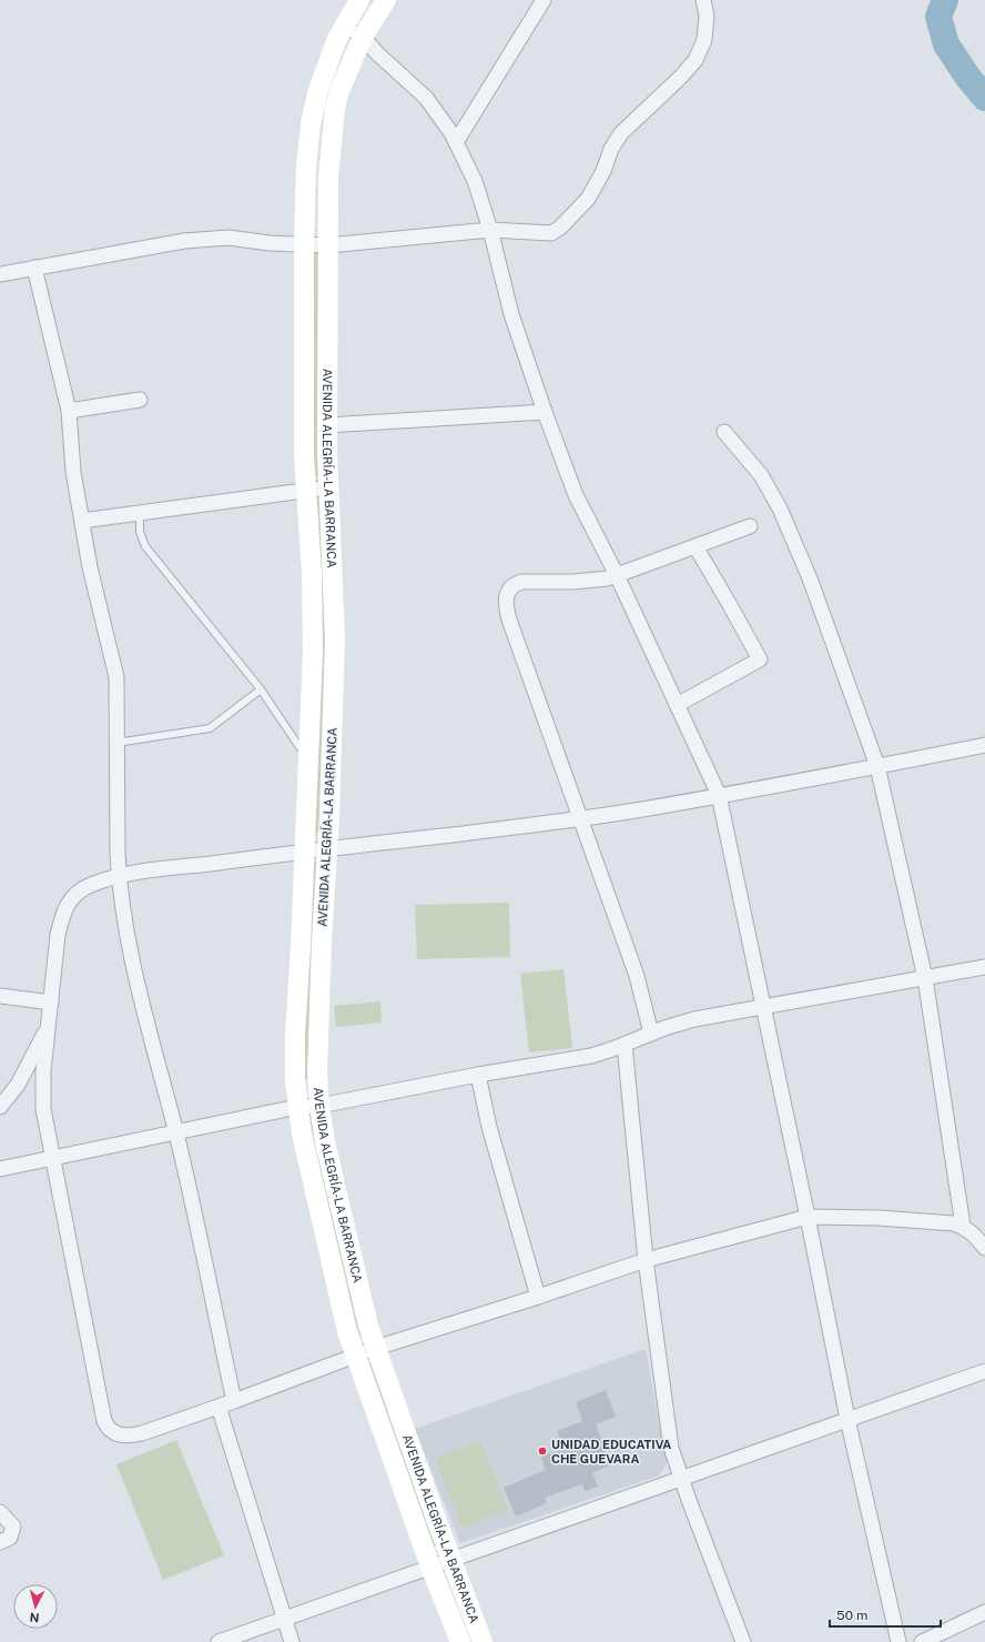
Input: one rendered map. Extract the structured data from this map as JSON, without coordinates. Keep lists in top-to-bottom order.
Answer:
{
  "streets": {
    "main road": ["AVENIDA ALEGRÍA-LA BARRANCA"]
  },
  "places": ["UNIDAD EDUCATIVA CHE GUEVARA"],
  "scale_bar": "50 m",
  "north": "bottom"
}
